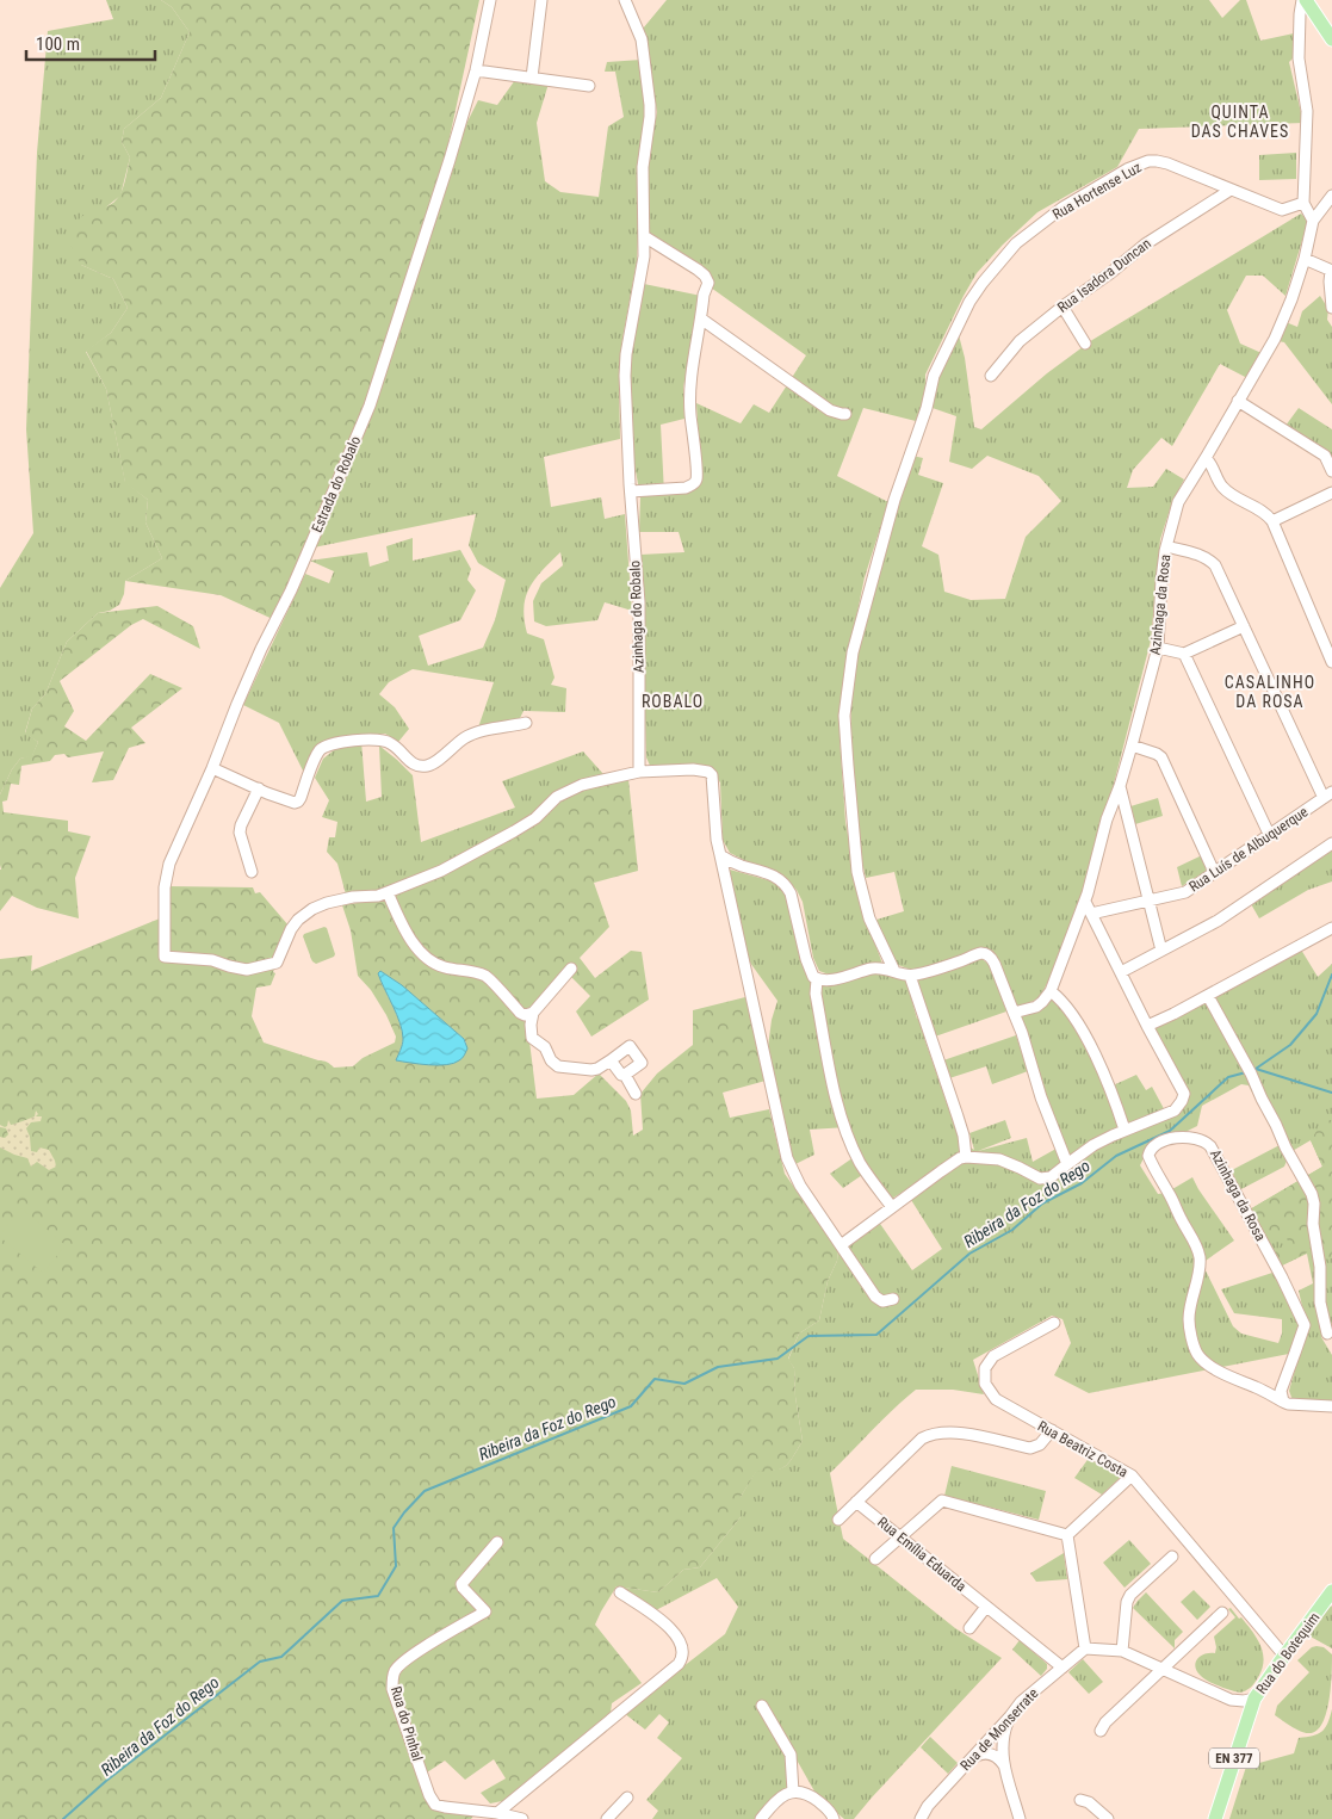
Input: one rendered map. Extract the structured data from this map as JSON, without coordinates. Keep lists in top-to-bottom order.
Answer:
{
  "streets": {
    "main road": ["Rua do Botequim", "EN 377"],
    "street": [
      "Rua Hortense Luz",
      "Rua Isadora Duncan",
      "Estrada do Robalo",
      "Azinhaga da Rosa",
      "Azinhaga do Robalo",
      "Rua Luís de Albuquerque",
      "Rua Beatriz Costa",
      "Rua Emília Eduarda",
      "Rua do Pinhal",
      "Rua de Monserrate"
    ]
  },
  "crossings": [
    ["Rua Hortense Luz", "Rua Isadora Duncan"],
    ["Rua Beatriz Costa", "Rua do Botequim"],
    ["Rua Emília Eduarda", "Rua de Monserrate"]
  ],
  "districts": ["QUINTA DAS CHAVES", "CASALINHO DA ROSA", "ROBALO"],
  "water": ["Ribeira da Foz do Rego"],
  "scale_bar": "100 m"
}
